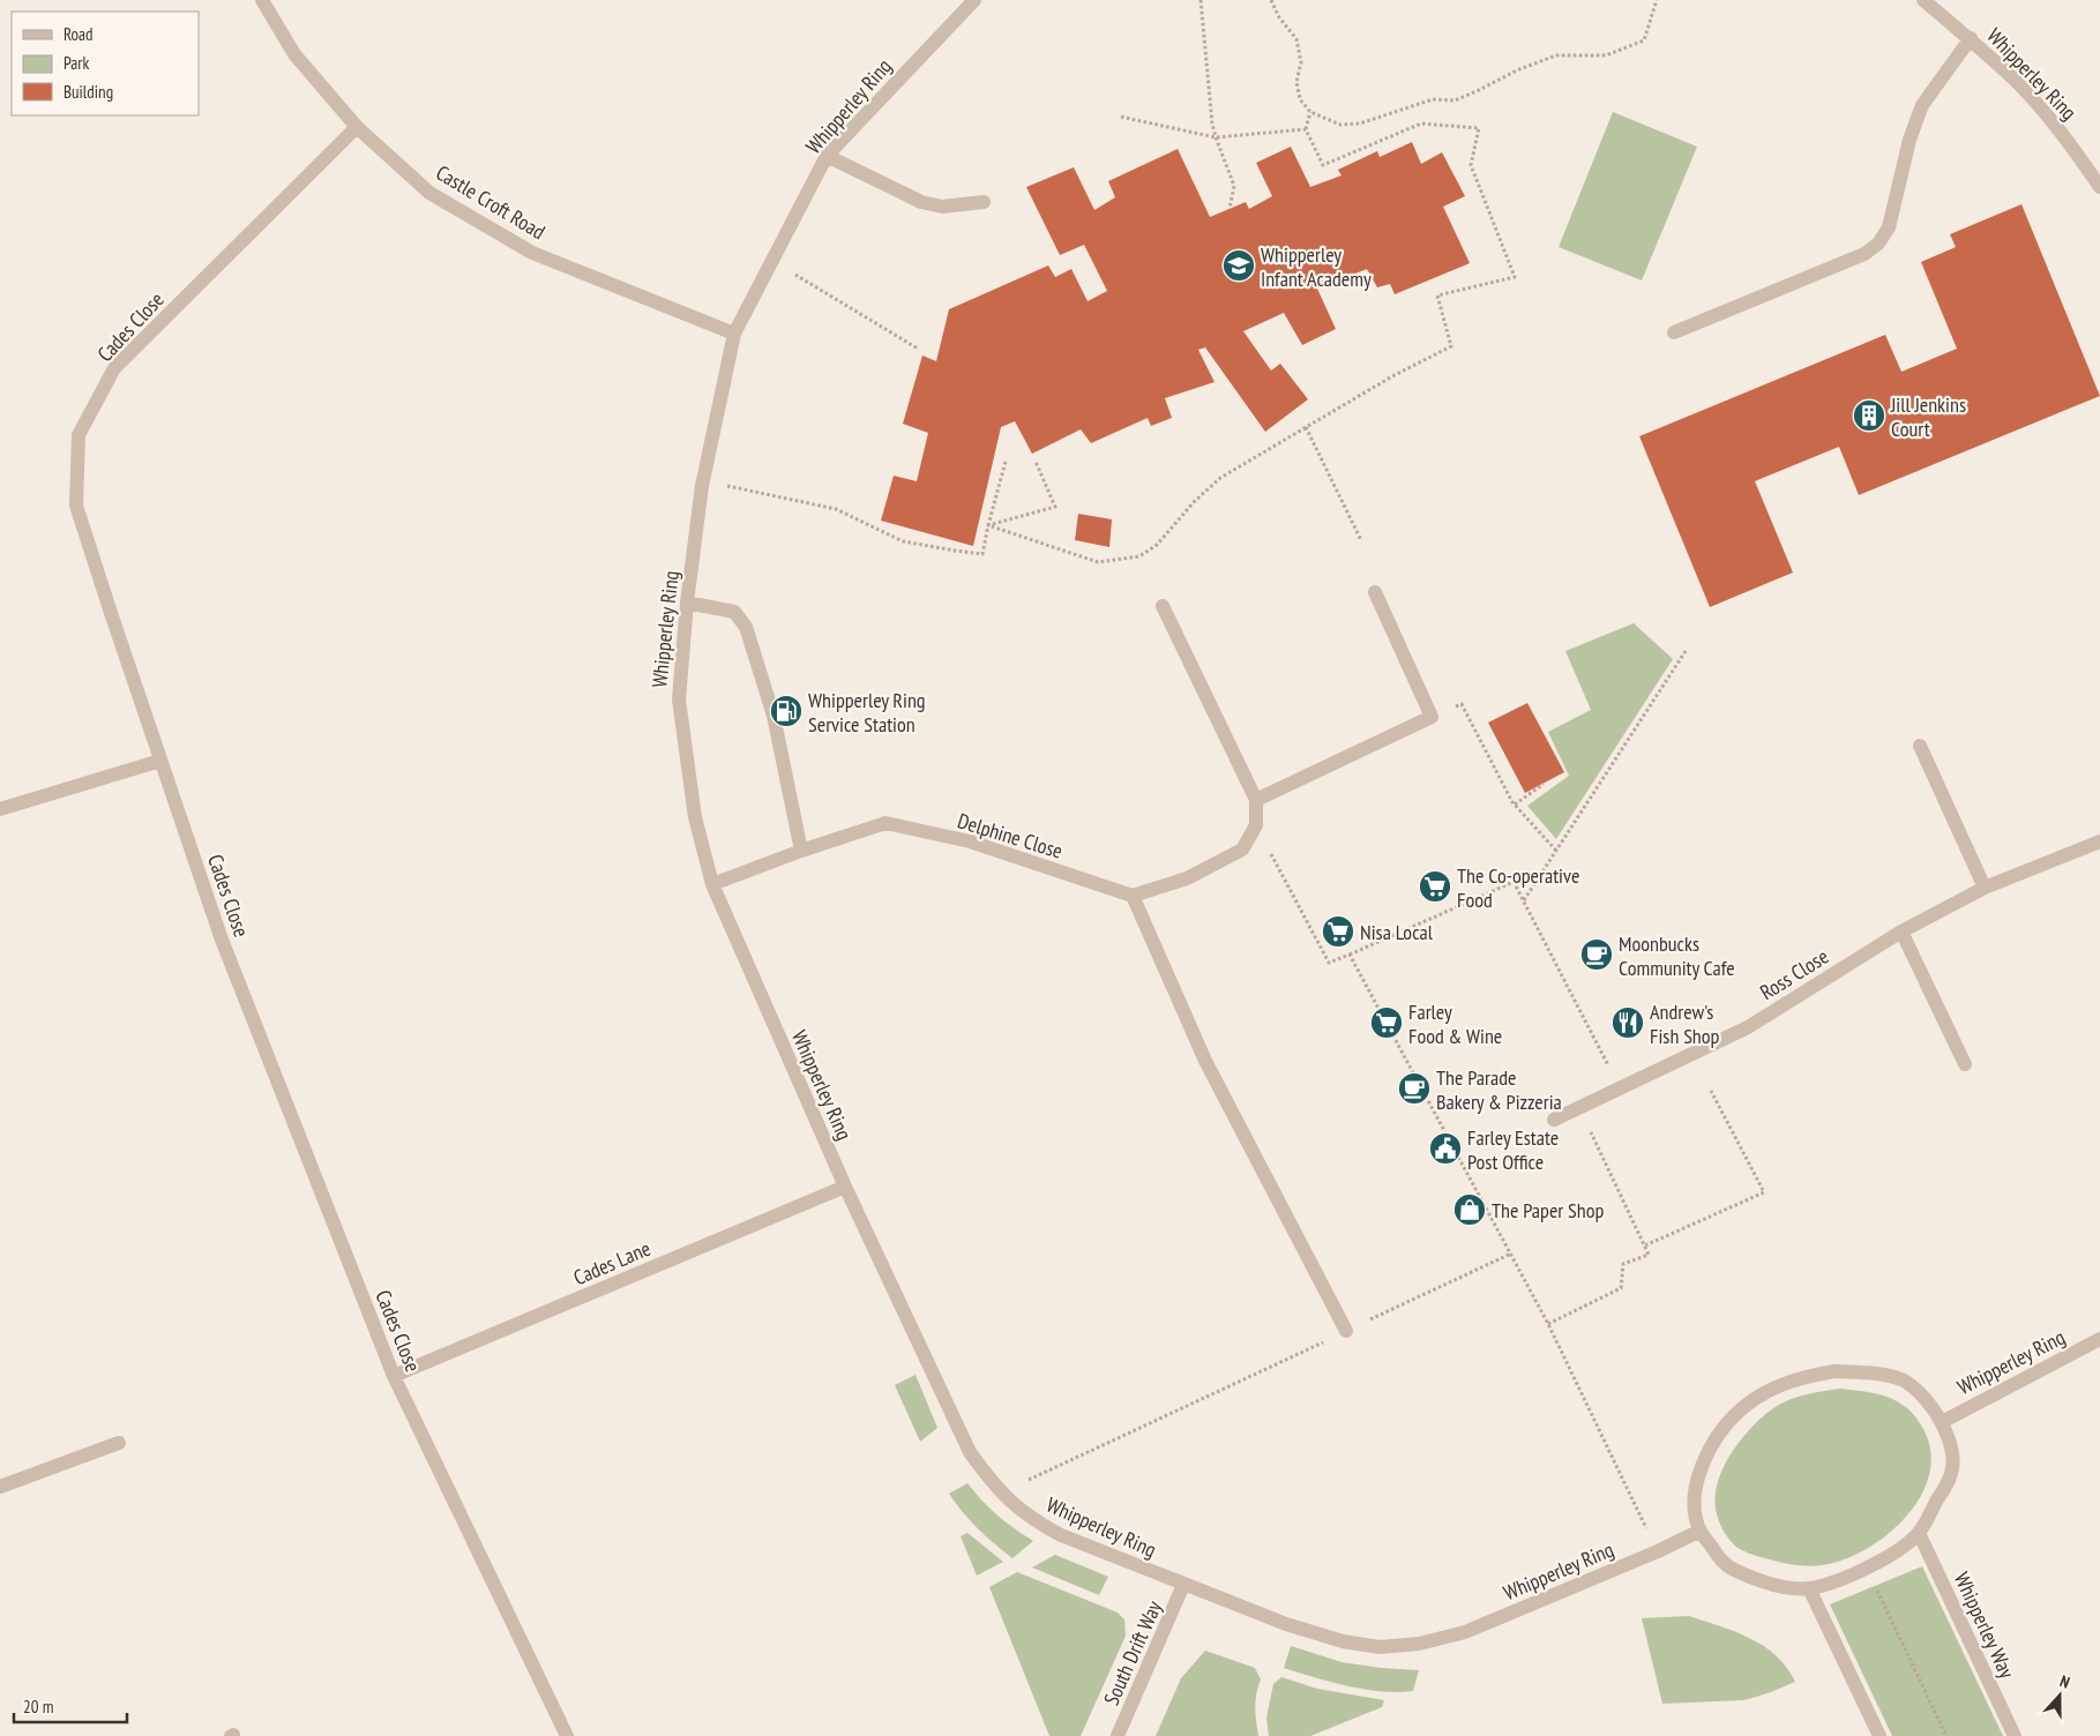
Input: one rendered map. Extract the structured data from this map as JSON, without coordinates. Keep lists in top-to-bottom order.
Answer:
{
  "streets": {
    "street": [
      "Whipperley Ring",
      "Castle Croft Road",
      "Cades Close",
      "Delphine Close",
      "Ross Close",
      "Cades Lane",
      "Whipperley Way",
      "South Drift Way"
    ]
  },
  "crossings": [
    ["Whipperley Ring", "Castle Croft Road"],
    ["Whipperley Ring", "Delphine Close"],
    ["Whipperley Ring", "Cades Lane"],
    ["Whipperley Ring", "South Drift Way"],
    ["Castle Croft Road", "Cades Close"],
    ["Cades Close", "Cades Lane"]
  ],
  "places": {
    "school or university": ["Whipperley Infant Academy"],
    "building": ["Jill Jenkins Court"],
    "fuel station": ["Whipperley Ring Service Station"],
    "supermarket": ["The Co-operative Food", "Nisa Local", "Farley Food & Wine"],
    "cafe": ["Moonbucks Community Cafe", "The Parade Bakery & Pizzeria"],
    "restaurant": ["Andrew's Fish Shop"],
    "public building": ["Farley Estate Post Office"],
    "shop": ["The Paper Shop"]
  },
  "legend": ["Road", "Park", "Building"],
  "scale_bar": "20 m",
  "north": "top"
}
